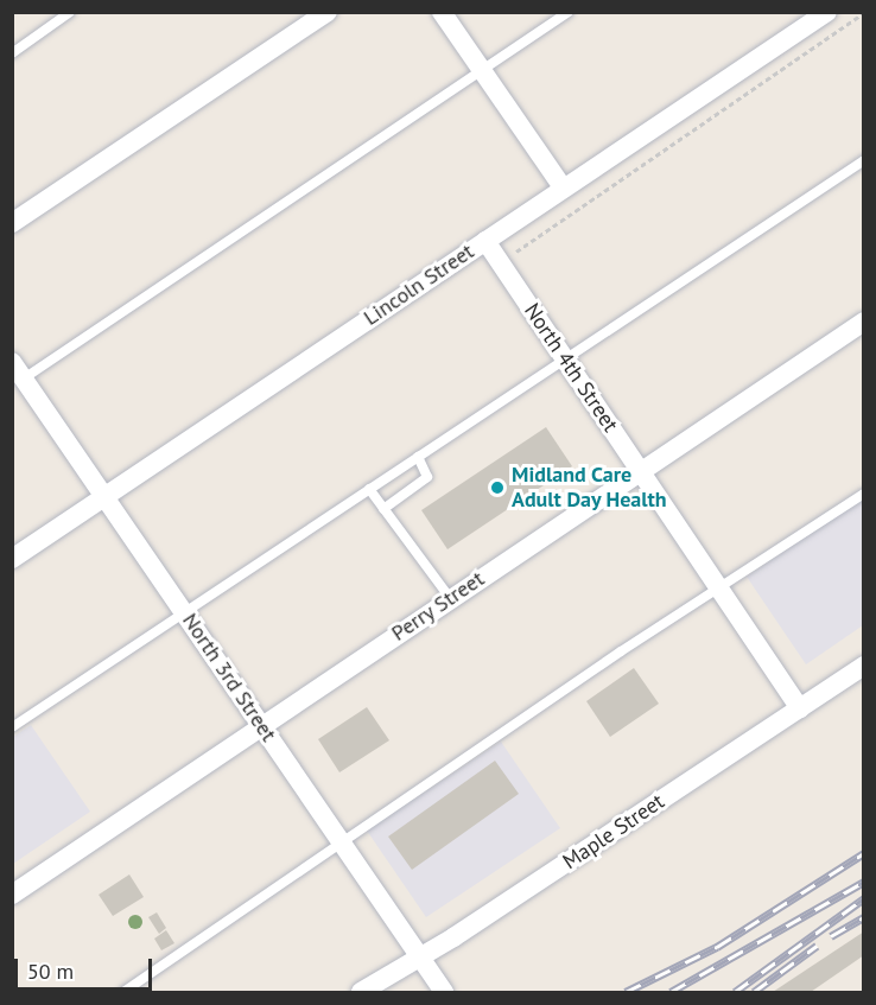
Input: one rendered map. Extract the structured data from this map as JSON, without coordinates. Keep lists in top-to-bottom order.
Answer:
{
  "streets": {
    "street": [
      "Lincoln Street",
      "North 4th Street",
      "Perry Street",
      "North 3rd Street",
      "Maple Street"
    ]
  },
  "crossings": [
    ["Lincoln Street", "North 4th Street"],
    ["Lincoln Street", "North 3rd Street"],
    ["North 4th Street", "Perry Street"],
    ["North 4th Street", "Maple Street"],
    ["Perry Street", "North 3rd Street"],
    ["North 3rd Street", "Maple Street"]
  ],
  "places": ["Midland Care Adult Day Health"],
  "scale_bar": "50 m"
}
